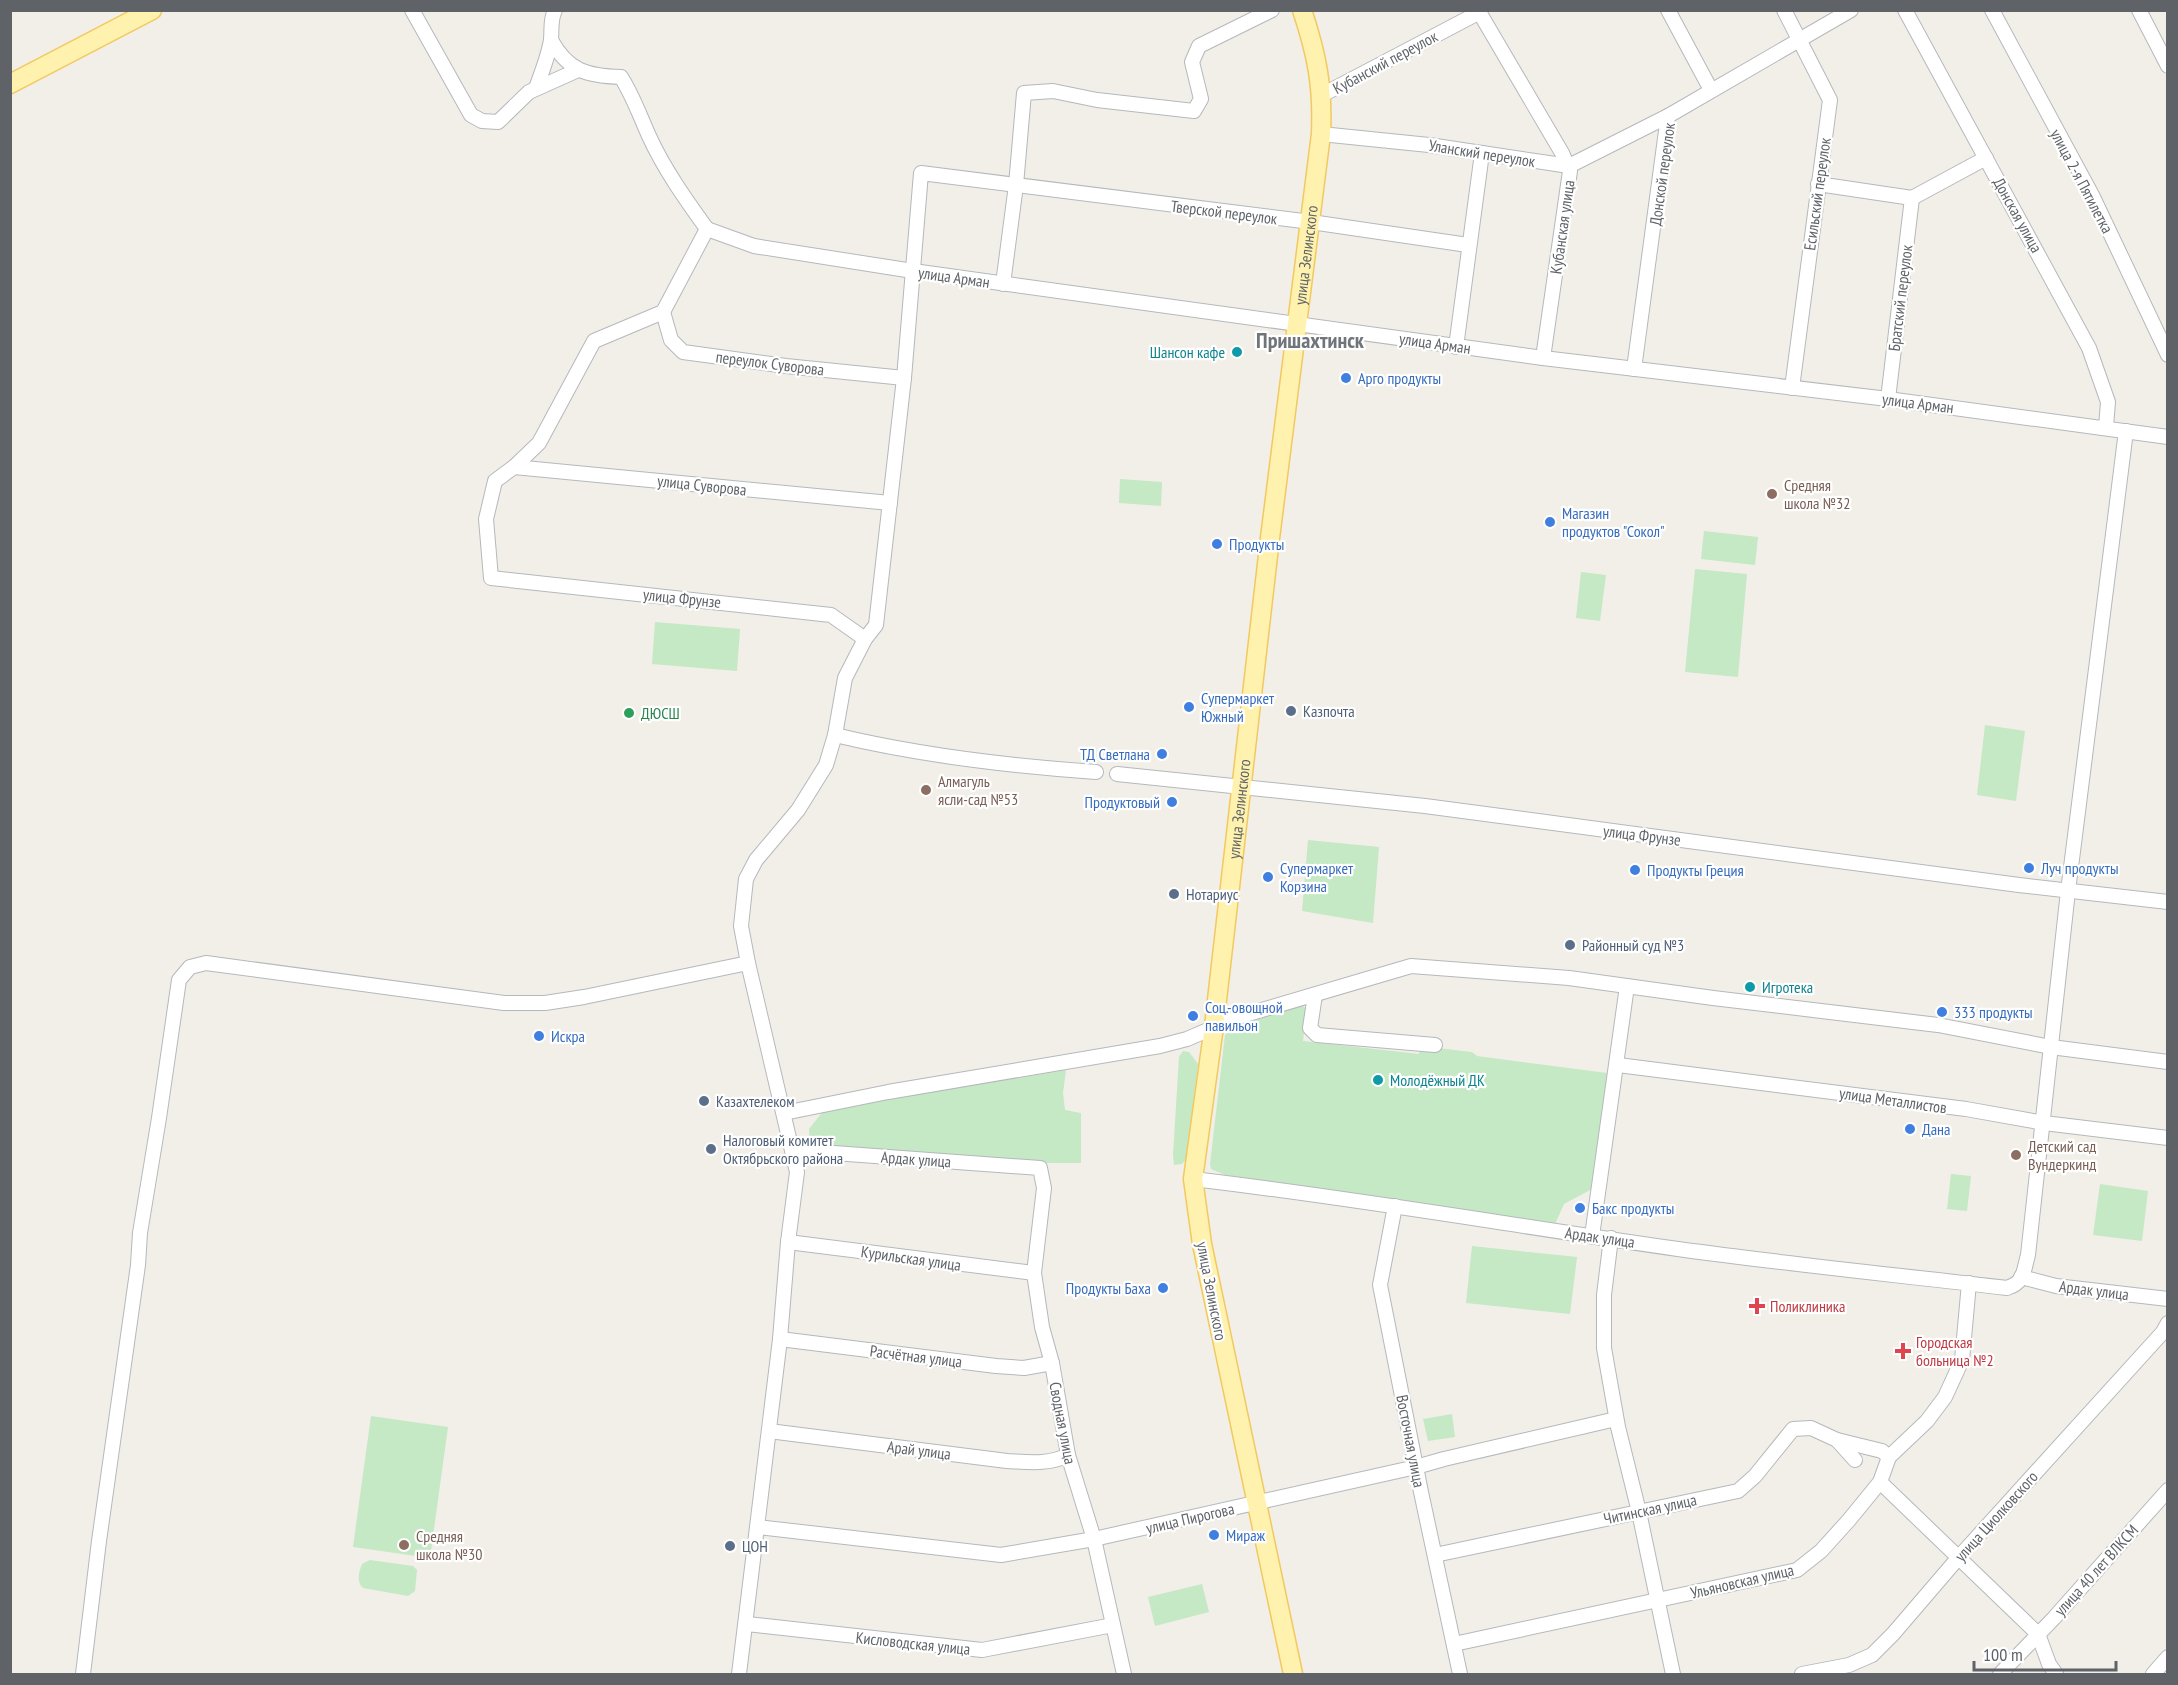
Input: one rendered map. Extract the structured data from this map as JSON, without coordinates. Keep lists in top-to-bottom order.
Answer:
{
  "streets": {
    "main road": ["улица Зелинского"],
    "street": [
      "Кубанский переулок",
      "Уланский переулок",
      "Донской переулок",
      "улица 2-я Пятилетка",
      "Есильский переулок",
      "Тверской переулок",
      "Донская улица",
      "Кубанская улица",
      "улица Арман",
      "Братский переулок",
      "переулок Суворова",
      "улица Суворова",
      "улица Фрунзе",
      "улица Металлистов",
      "Ардак улица",
      "Курильская улица",
      "Расчётная улица",
      "Сводная улица",
      "Восточная улица",
      "Арай улица",
      "Читинская улица",
      "улица Циолковского",
      "улица Пирогова",
      "улица 40 лет ВЛКСМ",
      "Ульяновская улица",
      "Кисловодская улица"
    ]
  },
  "crossings": [
    ["Кубанский переулок", "Кубанская улица"],
    ["Кубанский переулок", "улица Зелинского"],
    ["Уланский переулок", "Кубанская улица"],
    ["Уланский переулок", "улица Зелинского"],
    ["Донской переулок", "Есильский переулок"],
    ["Донской переулок", "улица Арман"],
    ["Есильский переулок", "улица Арман"],
    ["Тверской переулок", "улица Зелинского"],
    ["Тверской переулок", "улица Арман"],
    ["Донская улица", "улица Арман"],
    ["Кубанская улица", "улица Арман"],
    ["улица Зелинского", "улица Арман"],
    ["улица Зелинского", "улица Фрунзе"],
    ["улица Зелинского", "Ардак улица"],
    ["улица Зелинского", "улица Пирогова"],
    ["улица Арман", "Братский переулок"],
    ["улица Суворова", "улица Фрунзе"],
    ["Ардак улица", "Сводная улица"],
    ["Ардак улица", "Восточная улица"],
    ["Ардак улица", "Ульяновская улица"],
    ["Курильская улица", "Сводная улица"],
    ["Расчётная улица", "Сводная улица"],
    ["Сводная улица", "Арай улица"],
    ["Сводная улица", "улица Пирогова"],
    ["Сводная улица", "Кисловодская улица"],
    ["Восточная улица", "Читинская улица"],
    ["Восточная улица", "улица Пирогова"],
    ["Восточная улица", "Ульяновская улица"]
  ],
  "districts": ["Пришахтинск"],
  "places": {
    "other": [
      "Шансон кафе",
      "Арго продукты",
      "Средняя школа №32",
      "Магазин продуктов \"Сокол\"",
      "Продукты",
      "Супермаркет Южный",
      "Казпочта",
      "ДЮСШ",
      "ТД Светлана",
      "Алмагуль ясли-сад №53",
      "Продуктовый",
      "Луч продукты",
      "Продукты Греция",
      "Супермаркет Корзина",
      "Нотариус",
      "Районный суд №3",
      "Игротека",
      "333 продукты",
      "Соц.-овощной павильон",
      "Искра",
      "Молодёжный ДК",
      "Казахтелеком",
      "Дана",
      "Налоговый комитет Октябрьского района",
      "Детский сад Вундеркинд",
      "Бакс продукты",
      "Продукты Баха",
      "Мираж",
      "Средняя школа №30",
      "ЦОН"
    ],
    "health": ["Поликлиника", "Городская больница №2"]
  },
  "scale_bar": "100 m"
}
